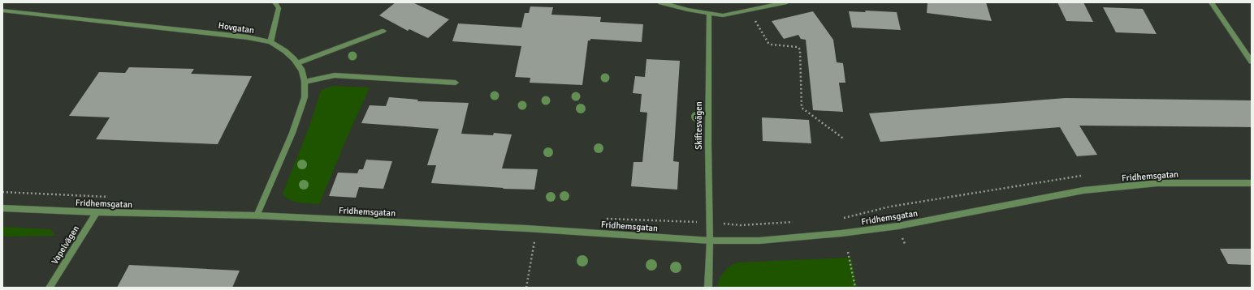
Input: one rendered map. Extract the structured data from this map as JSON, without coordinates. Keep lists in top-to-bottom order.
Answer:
{
  "streets": {
    "street": [
      "Hovgatan",
      "Skiftesvägen",
      "Fridhemsgatan",
      "Vapelvägen"
    ]
  },
  "crossings": [
    ["Hovgatan", "Fridhemsgatan"],
    ["Skiftesvägen", "Fridhemsgatan"],
    ["Fridhemsgatan", "Vapelvägen"]
  ]
}
